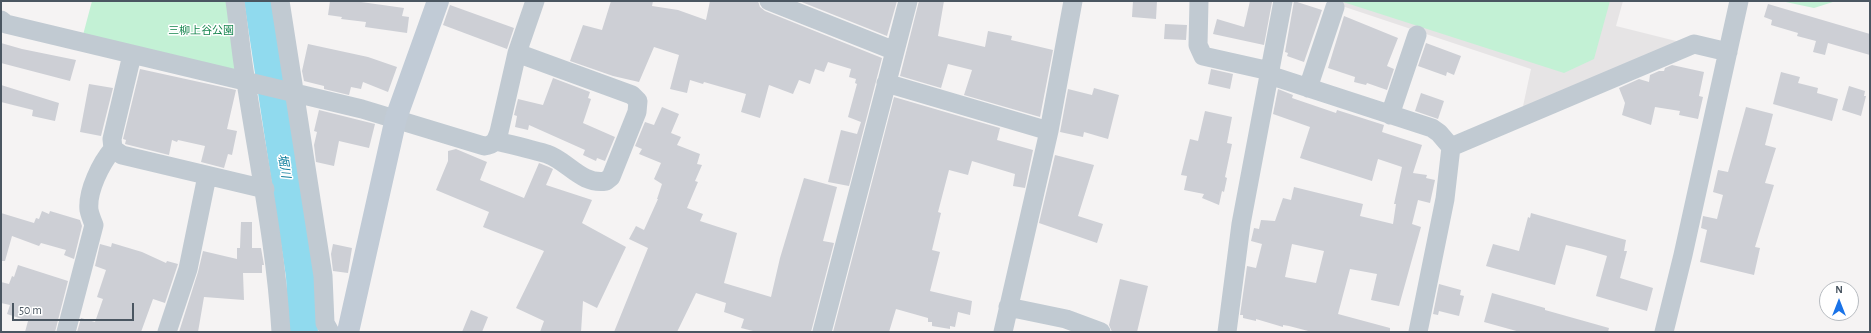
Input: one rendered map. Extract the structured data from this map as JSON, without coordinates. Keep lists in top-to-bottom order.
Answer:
{
  "water": ["堀川"],
  "parks": ["三柳上谷公園"],
  "scale_bar": "50 m",
  "north": "top"
}
